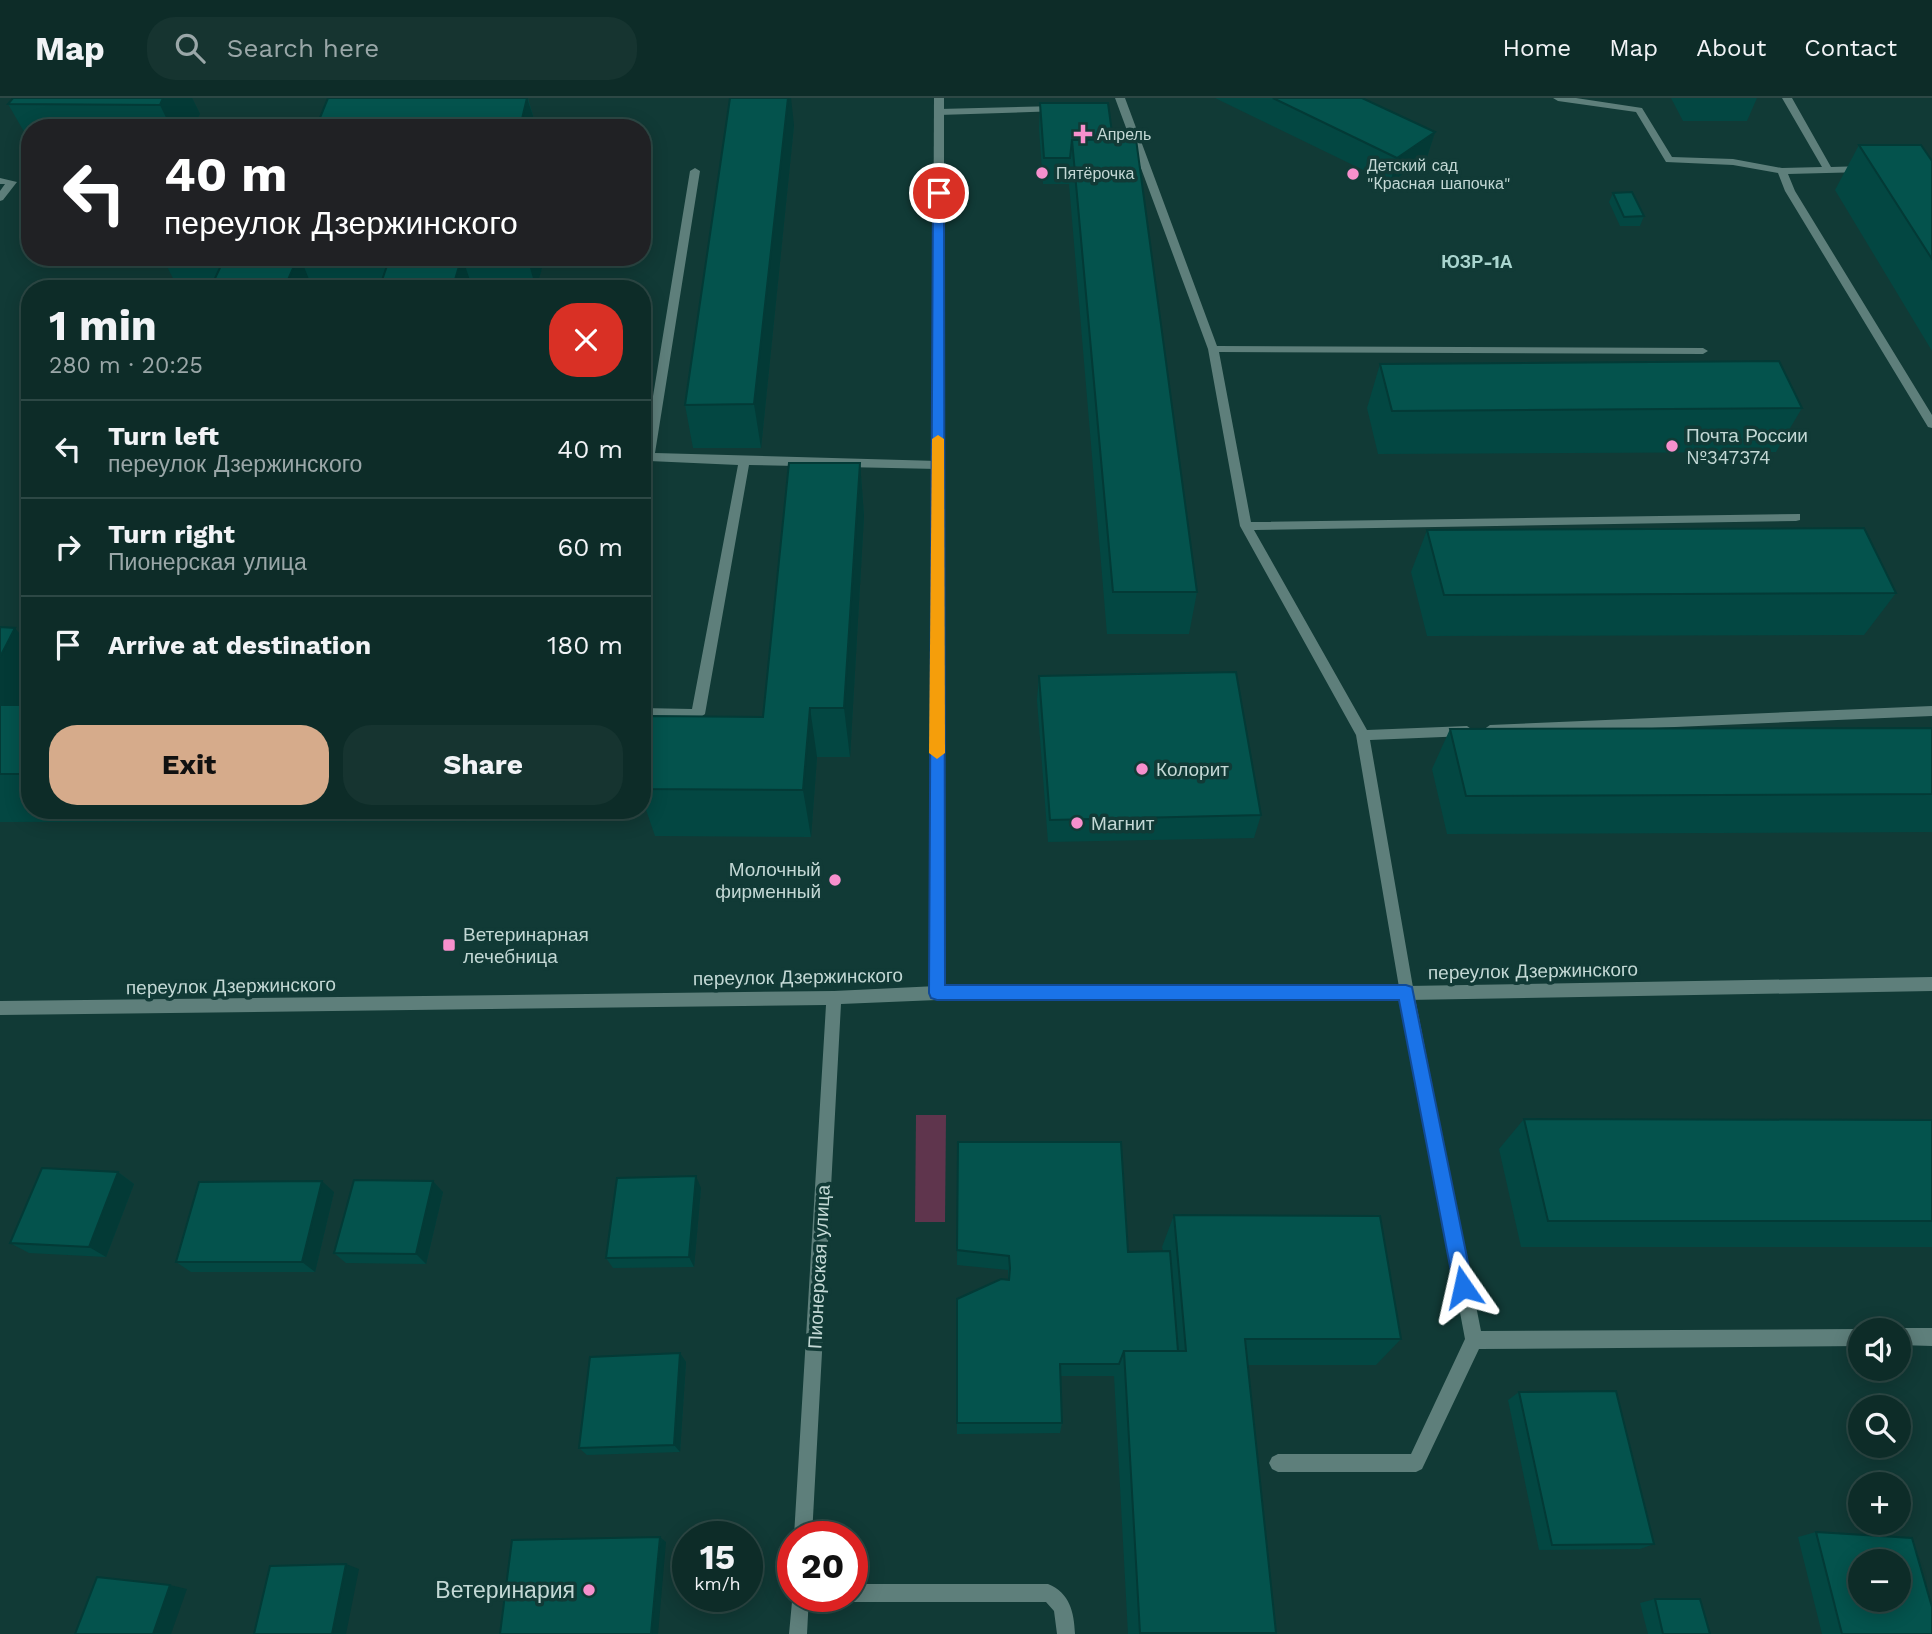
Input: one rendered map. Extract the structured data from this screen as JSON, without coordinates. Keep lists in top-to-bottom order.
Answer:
{
  "streets": {
    "street": ["переулок Дзержинского", "Пионерская улица"]
  },
  "crossings": [
    ["переулок Дзержинского", "Пионерская улица"]
  ],
  "districts": ["ЮЗР-1А"],
  "places": {
    "health": ["Апрель"],
    "other": [
      "Пятёрочка",
      "Детский сад \"Красная шапочка\"",
      "Почта России №347374",
      "Колорит",
      "Магнит",
      "Молочный фирменный",
      "Ветеринария"
    ],
    "transit": ["Ветеринарная лечебница"]
  },
  "page": {
    "header": "Map",
    "search": "Search here",
    "nav": [
      "Home",
      "Map",
      "About",
      "Contact"
    ],
    "turn": ["40 m", "переулок Дзержинского"],
    "heading": ["1 min", "280 m · 20:25"],
    "list": [
      {
        "name": "Turn left",
        "note": "переулок Дзержинского",
        "value": "40 m"
      },
      {
        "name": "Turn right",
        "note": "Пионерская улица",
        "value": "60 m"
      },
      {
        "name": "Arrive at destination",
        "value": "180 m"
      }
    ],
    "buttons": ["Exit", "Share"],
    "map_buttons": ["+", "−"],
    "speed": "15 km/h",
    "limit": "20"
  }
}
